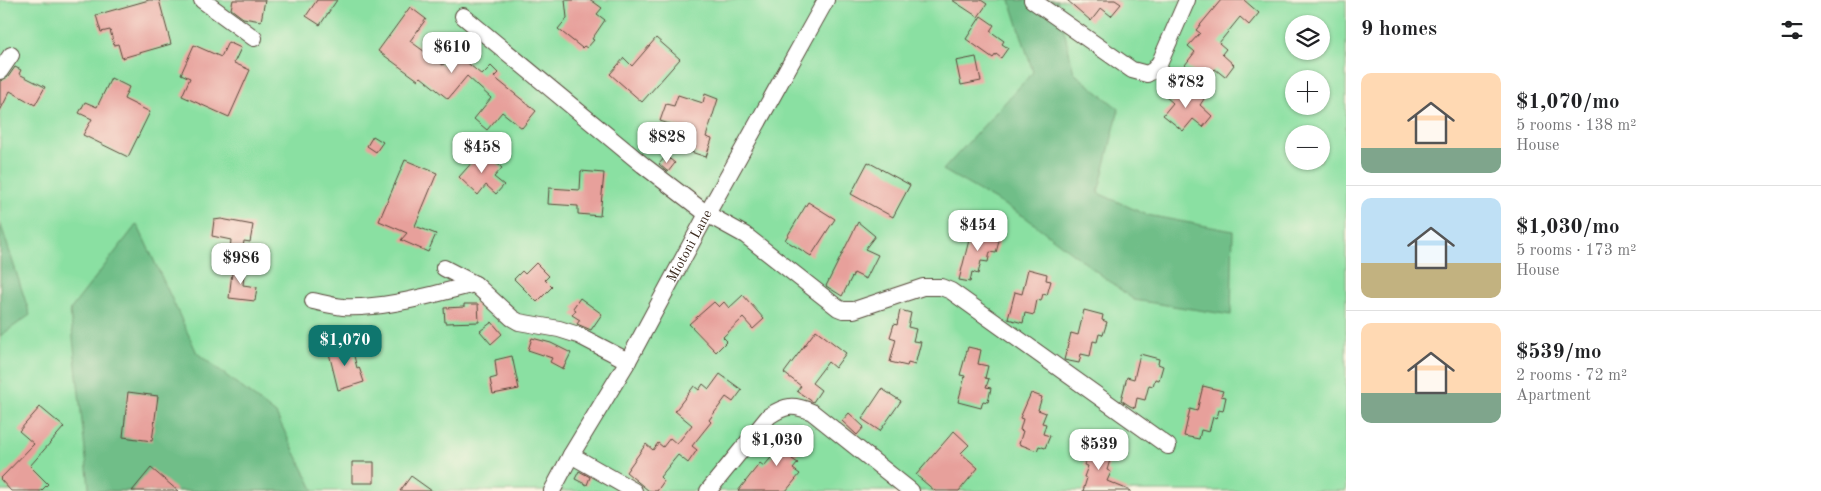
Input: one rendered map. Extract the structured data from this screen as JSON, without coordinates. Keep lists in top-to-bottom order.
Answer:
{
  "streets": {
    "street": ["Miotoni Lane"]
  },
  "page": {
    "heading": "9 homes",
    "map_buttons": ["+", "−"],
    "price": [
      "$610",
      "$782",
      "$828",
      "$458",
      "$454",
      "$986",
      "$1,070",
      "$1,030",
      "$539"
    ],
    "list": [
      {
        "name": "$1,070/mo",
        "note": "5 rooms · 138 m² · House"
      },
      {
        "name": "$1,030/mo",
        "note": "5 rooms · 173 m² · House"
      },
      {
        "name": "$539/mo",
        "note": "2 rooms · 72 m² · Apartment"
      }
    ]
  }
}
